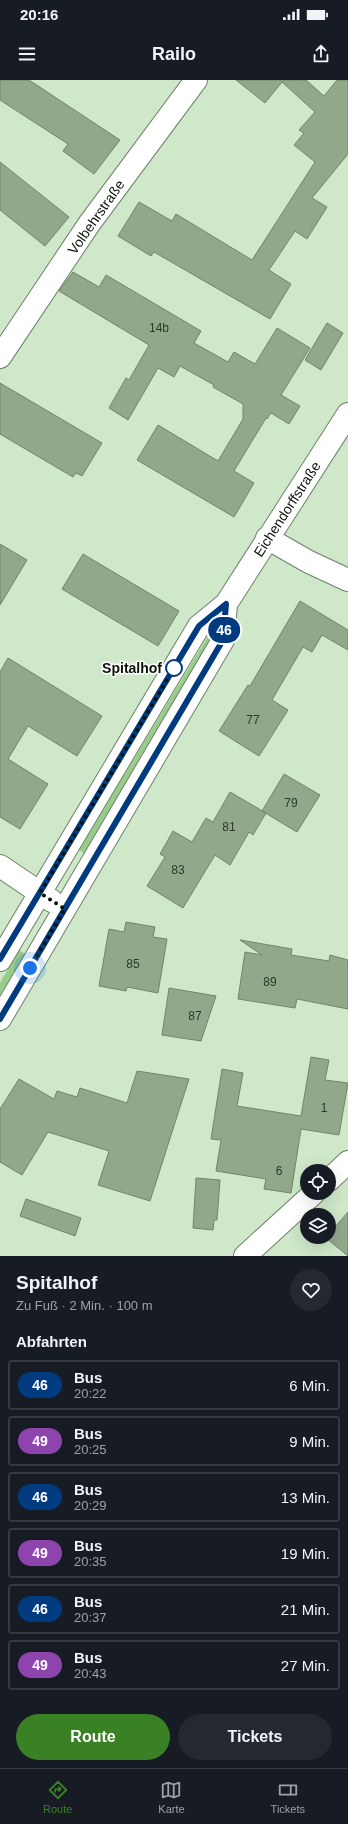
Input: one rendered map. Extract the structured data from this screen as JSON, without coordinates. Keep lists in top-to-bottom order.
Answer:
{
  "streets": {
    "street": ["Volbehrstraße", "Eichendorffstraße"]
  },
  "places": ["Spitalhof"],
  "lines": ["bus line 46"],
  "house_numbers": [
    "14b",
    "77",
    "79",
    "81",
    "83",
    "85",
    "89",
    "87",
    "1",
    "6"
  ],
  "page": {
    "status": "20:16",
    "header": "Railo",
    "on_map": "46",
    "heading": [
      ["Spitalhof", "Zu Fuß · 2 Min. · 100 m"],
      "Abfahrten"
    ],
    "list": [
      {
        "mark": "46",
        "name": "Bus",
        "note": "20:22",
        "value": "6 Min."
      },
      {
        "mark": "49",
        "name": "Bus",
        "note": "20:25",
        "value": "9 Min."
      },
      {
        "mark": "46",
        "name": "Bus",
        "note": "20:29",
        "value": "13 Min."
      },
      {
        "mark": "49",
        "name": "Bus",
        "note": "20:35",
        "value": "19 Min."
      },
      {
        "mark": "46",
        "name": "Bus",
        "note": "20:37",
        "value": "21 Min."
      },
      {
        "mark": "49",
        "name": "Bus",
        "note": "20:43",
        "value": "27 Min."
      }
    ],
    "buttons": ["Route", "Tickets"],
    "tabs": ["Route", "Karte", "Tickets"]
  }
}
